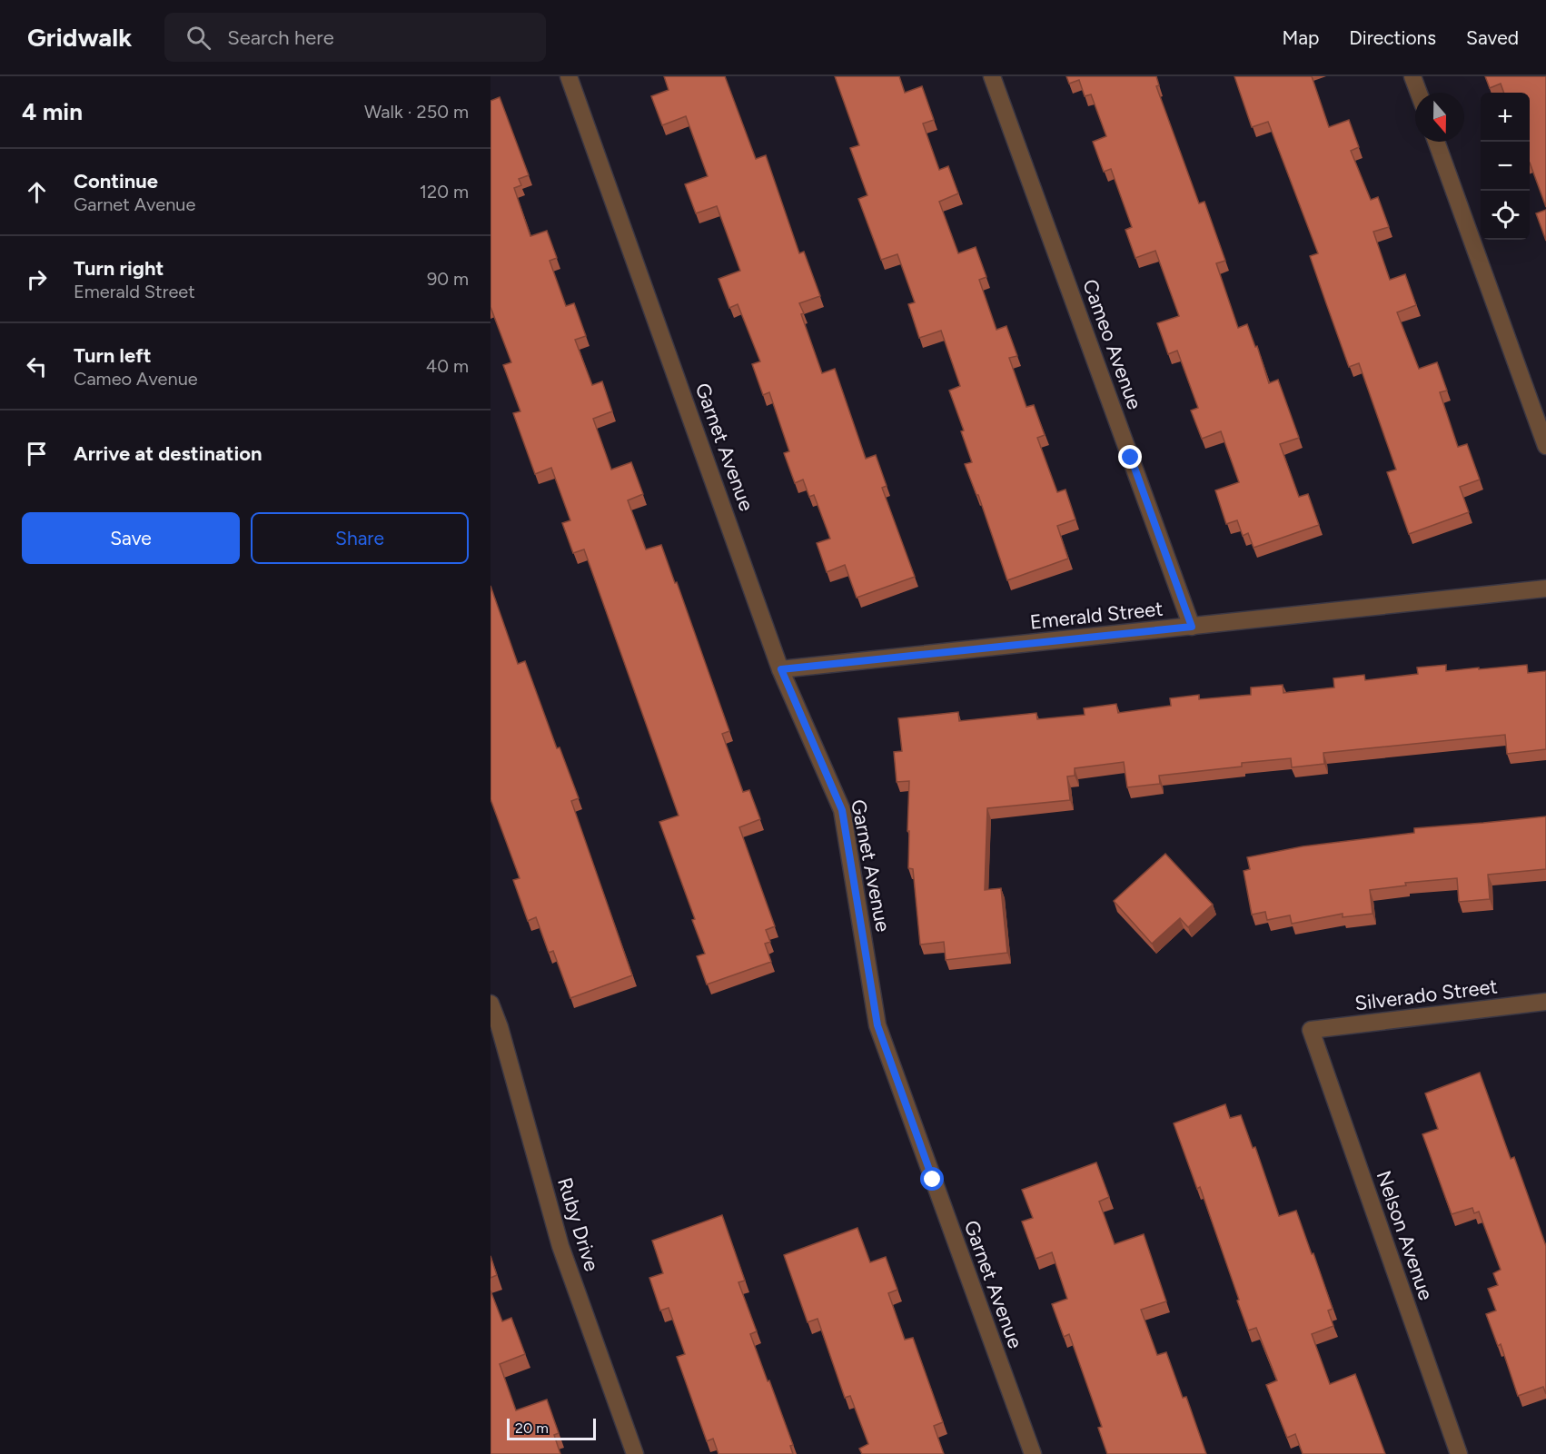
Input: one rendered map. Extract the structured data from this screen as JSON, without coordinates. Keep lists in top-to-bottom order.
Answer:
{
  "streets": {
    "street": [
      "Cameo Avenue",
      "Garnet Avenue",
      "Emerald Street",
      "Silverado Street",
      "Ruby Drive",
      "Nelson Avenue"
    ]
  },
  "crossings": [
    ["Cameo Avenue", "Emerald Street"],
    ["Garnet Avenue", "Emerald Street"],
    ["Silverado Street", "Nelson Avenue"]
  ],
  "scale_bar": "20 m",
  "north": "bottom",
  "page": {
    "header": "Gridwalk",
    "search": "Search here",
    "nav": ["Map", "Directions", "Saved"],
    "heading": ["4 min", "Walk · 250 m"],
    "map_buttons": ["+", "−"],
    "list": [
      ["Continue", "Garnet Avenue", "120 m"],
      ["Turn right", "Emerald Street", "90 m"],
      ["Turn left", "Cameo Avenue", "40 m"],
      "Arrive at destination"
    ],
    "buttons": ["Save", "Share"],
    "scale": "20 m"
  }
}
